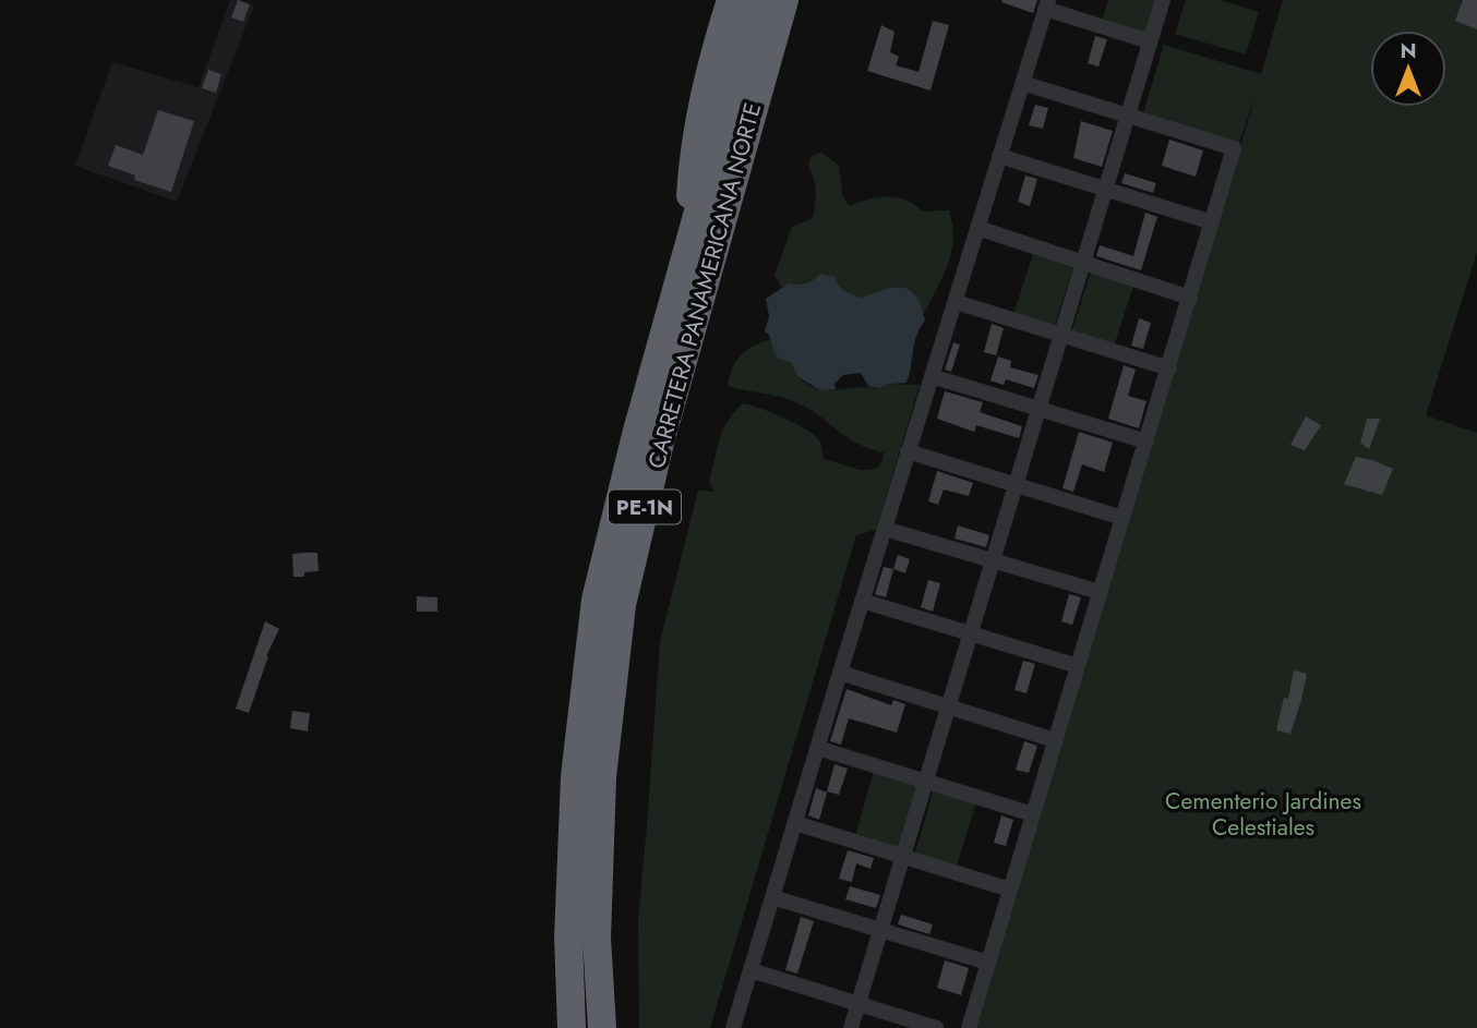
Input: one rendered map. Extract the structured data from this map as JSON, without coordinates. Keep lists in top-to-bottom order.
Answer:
{
  "streets": {
    "highway": ["CARRETERA PANAMERICANA NORTE", "PE-1N"]
  },
  "parks": ["Cementerio Jardines Celestiales"],
  "north": "top"
}
